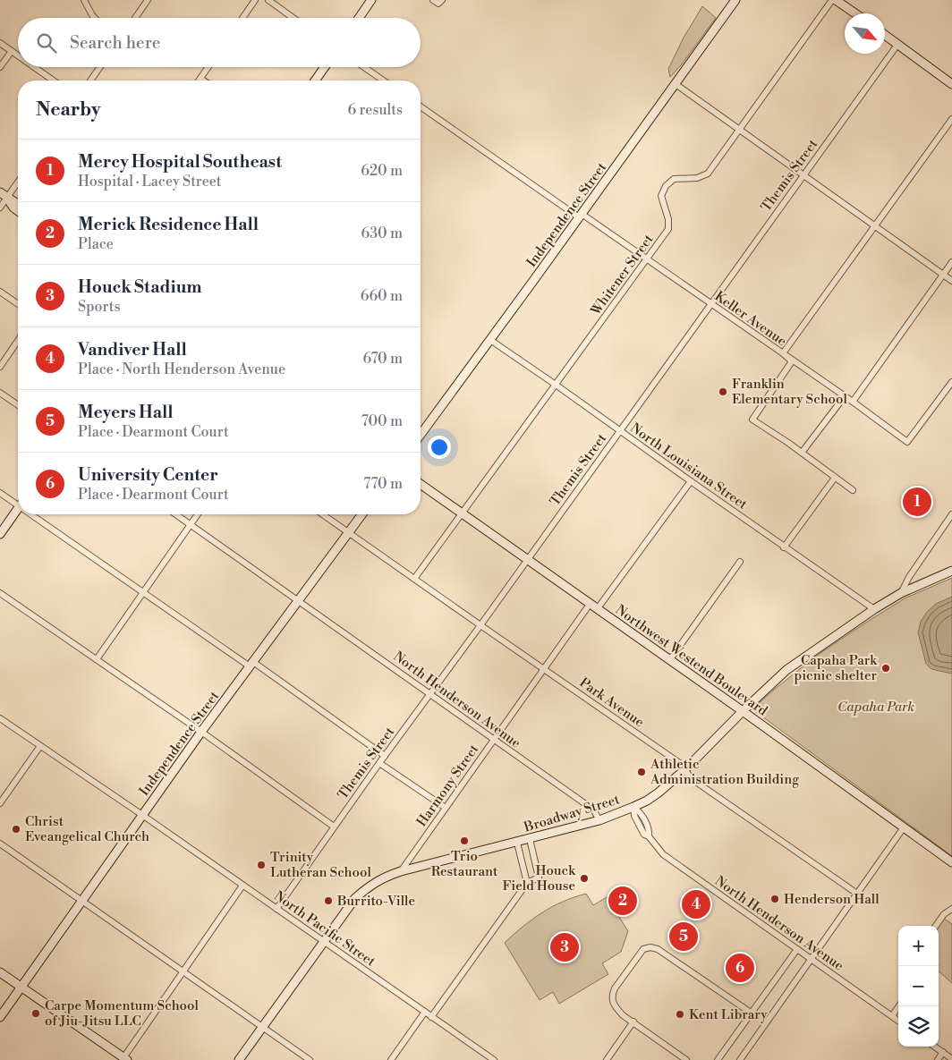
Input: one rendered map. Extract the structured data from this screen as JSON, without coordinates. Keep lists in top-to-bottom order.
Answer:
{
  "streets": {
    "street": [
      "Themis Street",
      "Independence Street",
      "Whitener Street",
      "Keller Avenue",
      "North Louisiana Street",
      "Northwest Westend Boulevard",
      "North Henderson Avenue",
      "Park Avenue",
      "Harmony Street",
      "Broadway Street",
      "North Pacific Street"
    ]
  },
  "crossings": [
    ["Themis Street", "Keller Avenue"],
    ["Themis Street", "North Louisiana Street"],
    ["Themis Street", "Northwest Westend Boulevard"],
    ["Themis Street", "North Henderson Avenue"],
    ["Themis Street", "Park Avenue"],
    ["Themis Street", "North Pacific Street"],
    ["Independence Street", "Keller Avenue"],
    ["Independence Street", "North Louisiana Street"],
    ["Independence Street", "North Henderson Avenue"],
    ["Independence Street", "Park Avenue"],
    ["Independence Street", "North Pacific Street"],
    ["Whitener Street", "Keller Avenue"],
    ["Whitener Street", "North Louisiana Street"],
    ["Whitener Street", "Northwest Westend Boulevard"],
    ["Whitener Street", "Park Avenue"],
    ["North Louisiana Street", "Broadway Street"],
    ["Northwest Westend Boulevard", "Harmony Street"],
    ["Northwest Westend Boulevard", "Broadway Street"],
    ["North Henderson Avenue", "Harmony Street"],
    ["North Henderson Avenue", "Broadway Street"],
    ["Park Avenue", "Harmony Street"],
    ["Park Avenue", "Broadway Street"],
    ["Harmony Street", "Broadway Street"],
    ["Broadway Street", "North Pacific Street"]
  ],
  "parks": ["Capaha Park"],
  "places": [
    "Franklin Elementary School",
    "Capaha Park picnic shelter",
    "Athletic Administration Building",
    "Christ Eveangelical Church",
    "Trio Restaurant",
    "Trinity Lutheran School",
    "Houck Field House",
    "Henderson Hall",
    "Burrito-Ville",
    "Carpe Momentum School of Jiu-Jitsu LLC",
    "Kent Library"
  ],
  "north": "bottom right",
  "page": {
    "search": "Search here",
    "heading": ["Nearby", "6 results"],
    "list": [
      {
        "mark": "1",
        "name": "Mercy Hospital Southeast",
        "note": "Hospital · Lacey Street",
        "value": "620 m"
      },
      {
        "mark": "2",
        "name": "Merick Residence Hall",
        "note": "Place",
        "value": "630 m"
      },
      {
        "mark": "3",
        "name": "Houck Stadium",
        "note": "Sports",
        "value": "660 m"
      },
      {
        "mark": "4",
        "name": "Vandiver Hall",
        "note": "Place · North Henderson Avenue",
        "value": "670 m"
      },
      {
        "mark": "5",
        "name": "Meyers Hall",
        "note": "Place · Dearmont Court",
        "value": "700 m"
      },
      {
        "mark": "6",
        "name": "University Center",
        "note": "Place · Dearmont Court",
        "value": "770 m"
      }
    ],
    "pins": [
      "1",
      "2",
      "4",
      "5",
      "3",
      "6"
    ],
    "map_buttons": ["+", "−"]
  }
}
